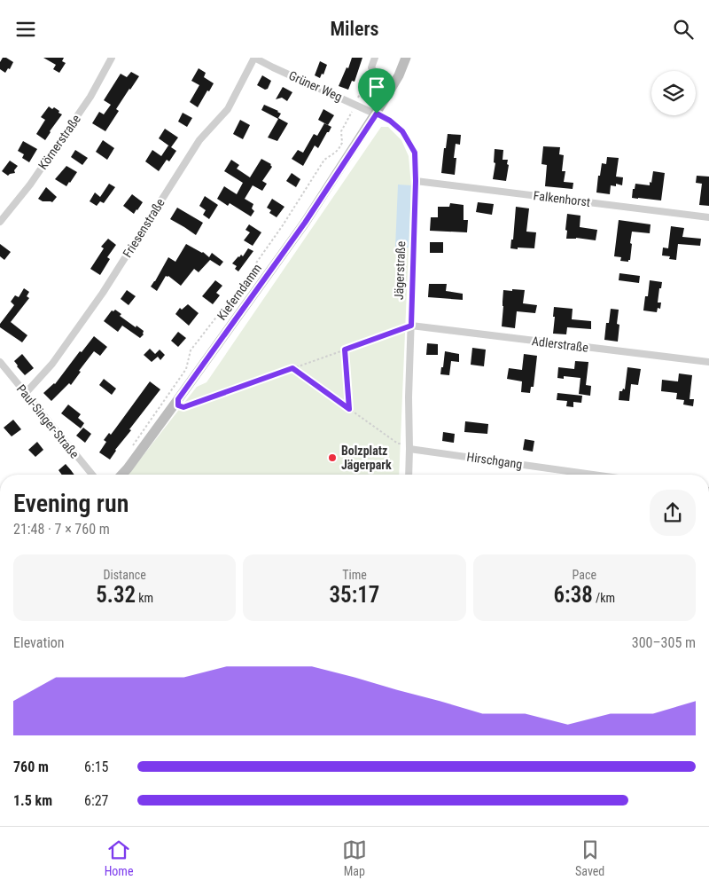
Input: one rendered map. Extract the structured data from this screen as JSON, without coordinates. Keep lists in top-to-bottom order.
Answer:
{
  "streets": {
    "street": [
      "Grüner Weg",
      "Körnerstraße",
      "Falkenhorst",
      "Friesenstraße",
      "Jägerstraße",
      "Kieferndamm",
      "Adlerstraße",
      "Paul-Singer-Straße",
      "Hirschgang"
    ]
  },
  "crossings": [
    ["Grüner Weg", "Friesenstraße"],
    ["Grüner Weg", "Jägerstraße"],
    ["Grüner Weg", "Kieferndamm"],
    ["Falkenhorst", "Jägerstraße"],
    ["Friesenstraße", "Paul-Singer-Straße"],
    ["Jägerstraße", "Kieferndamm"],
    ["Jägerstraße", "Adlerstraße"],
    ["Jägerstraße", "Hirschgang"]
  ],
  "places": ["Bolzplatz Jägerpark"],
  "page": {
    "header": "Milers",
    "heading": ["Evening run", "21:48 · 7 × 760 m"],
    "stats": [
      ["Distance", "5.32 km"],
      ["Time", "35:17"],
      ["Pace", "6:38 /km"]
    ],
    "chart": ["Elevation", "300–305 m"],
    "list": [
      {
        "name": "760 m",
        "note": "6:15"
      },
      {
        "name": "1.5 km",
        "note": "6:27"
      }
    ],
    "tabs": ["Home", "Map", "Saved"]
  }
}
